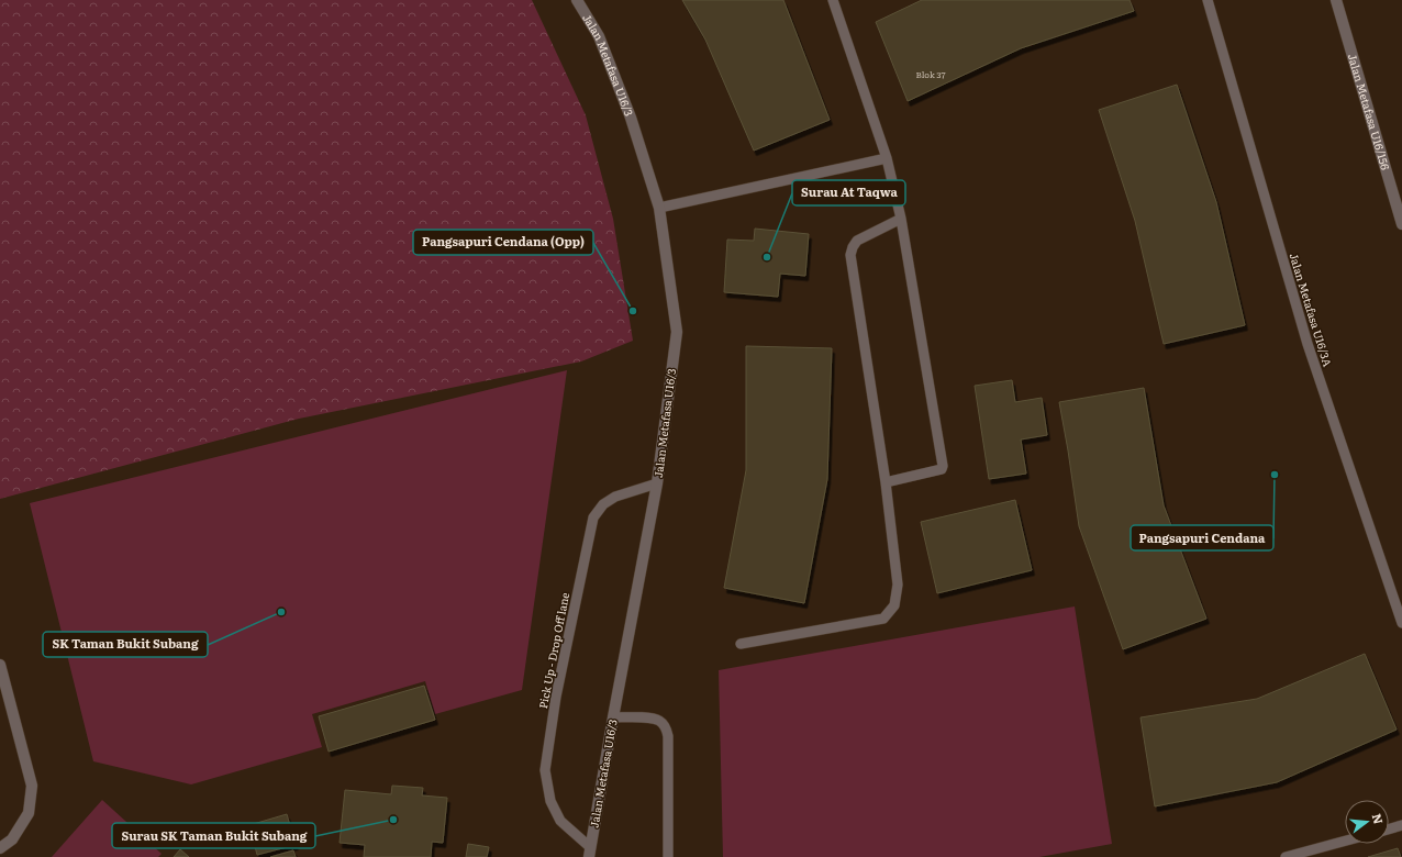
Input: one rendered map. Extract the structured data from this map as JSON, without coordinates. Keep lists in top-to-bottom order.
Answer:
{
  "streets": {
    "street": ["Jalan Metafasa U16/3", "Jalan Metafasa U16/156"],
    "lane": ["Jalan Metafasa U16/3A", "Pick Up - Drop Off lane"]
  },
  "crossings": [
    ["Jalan Metafasa U16/3", "Pick Up - Drop Off lane"]
  ],
  "places": [
    "Surau At Taqwa",
    "Pangsapuri Cendana (Opp)",
    "Pangsapuri Cendana",
    "SK Taman Bukit Subang",
    "Surau SK Taman Bukit Subang"
  ],
  "house_numbers": ["Blok 37"],
  "north": "right"
}
